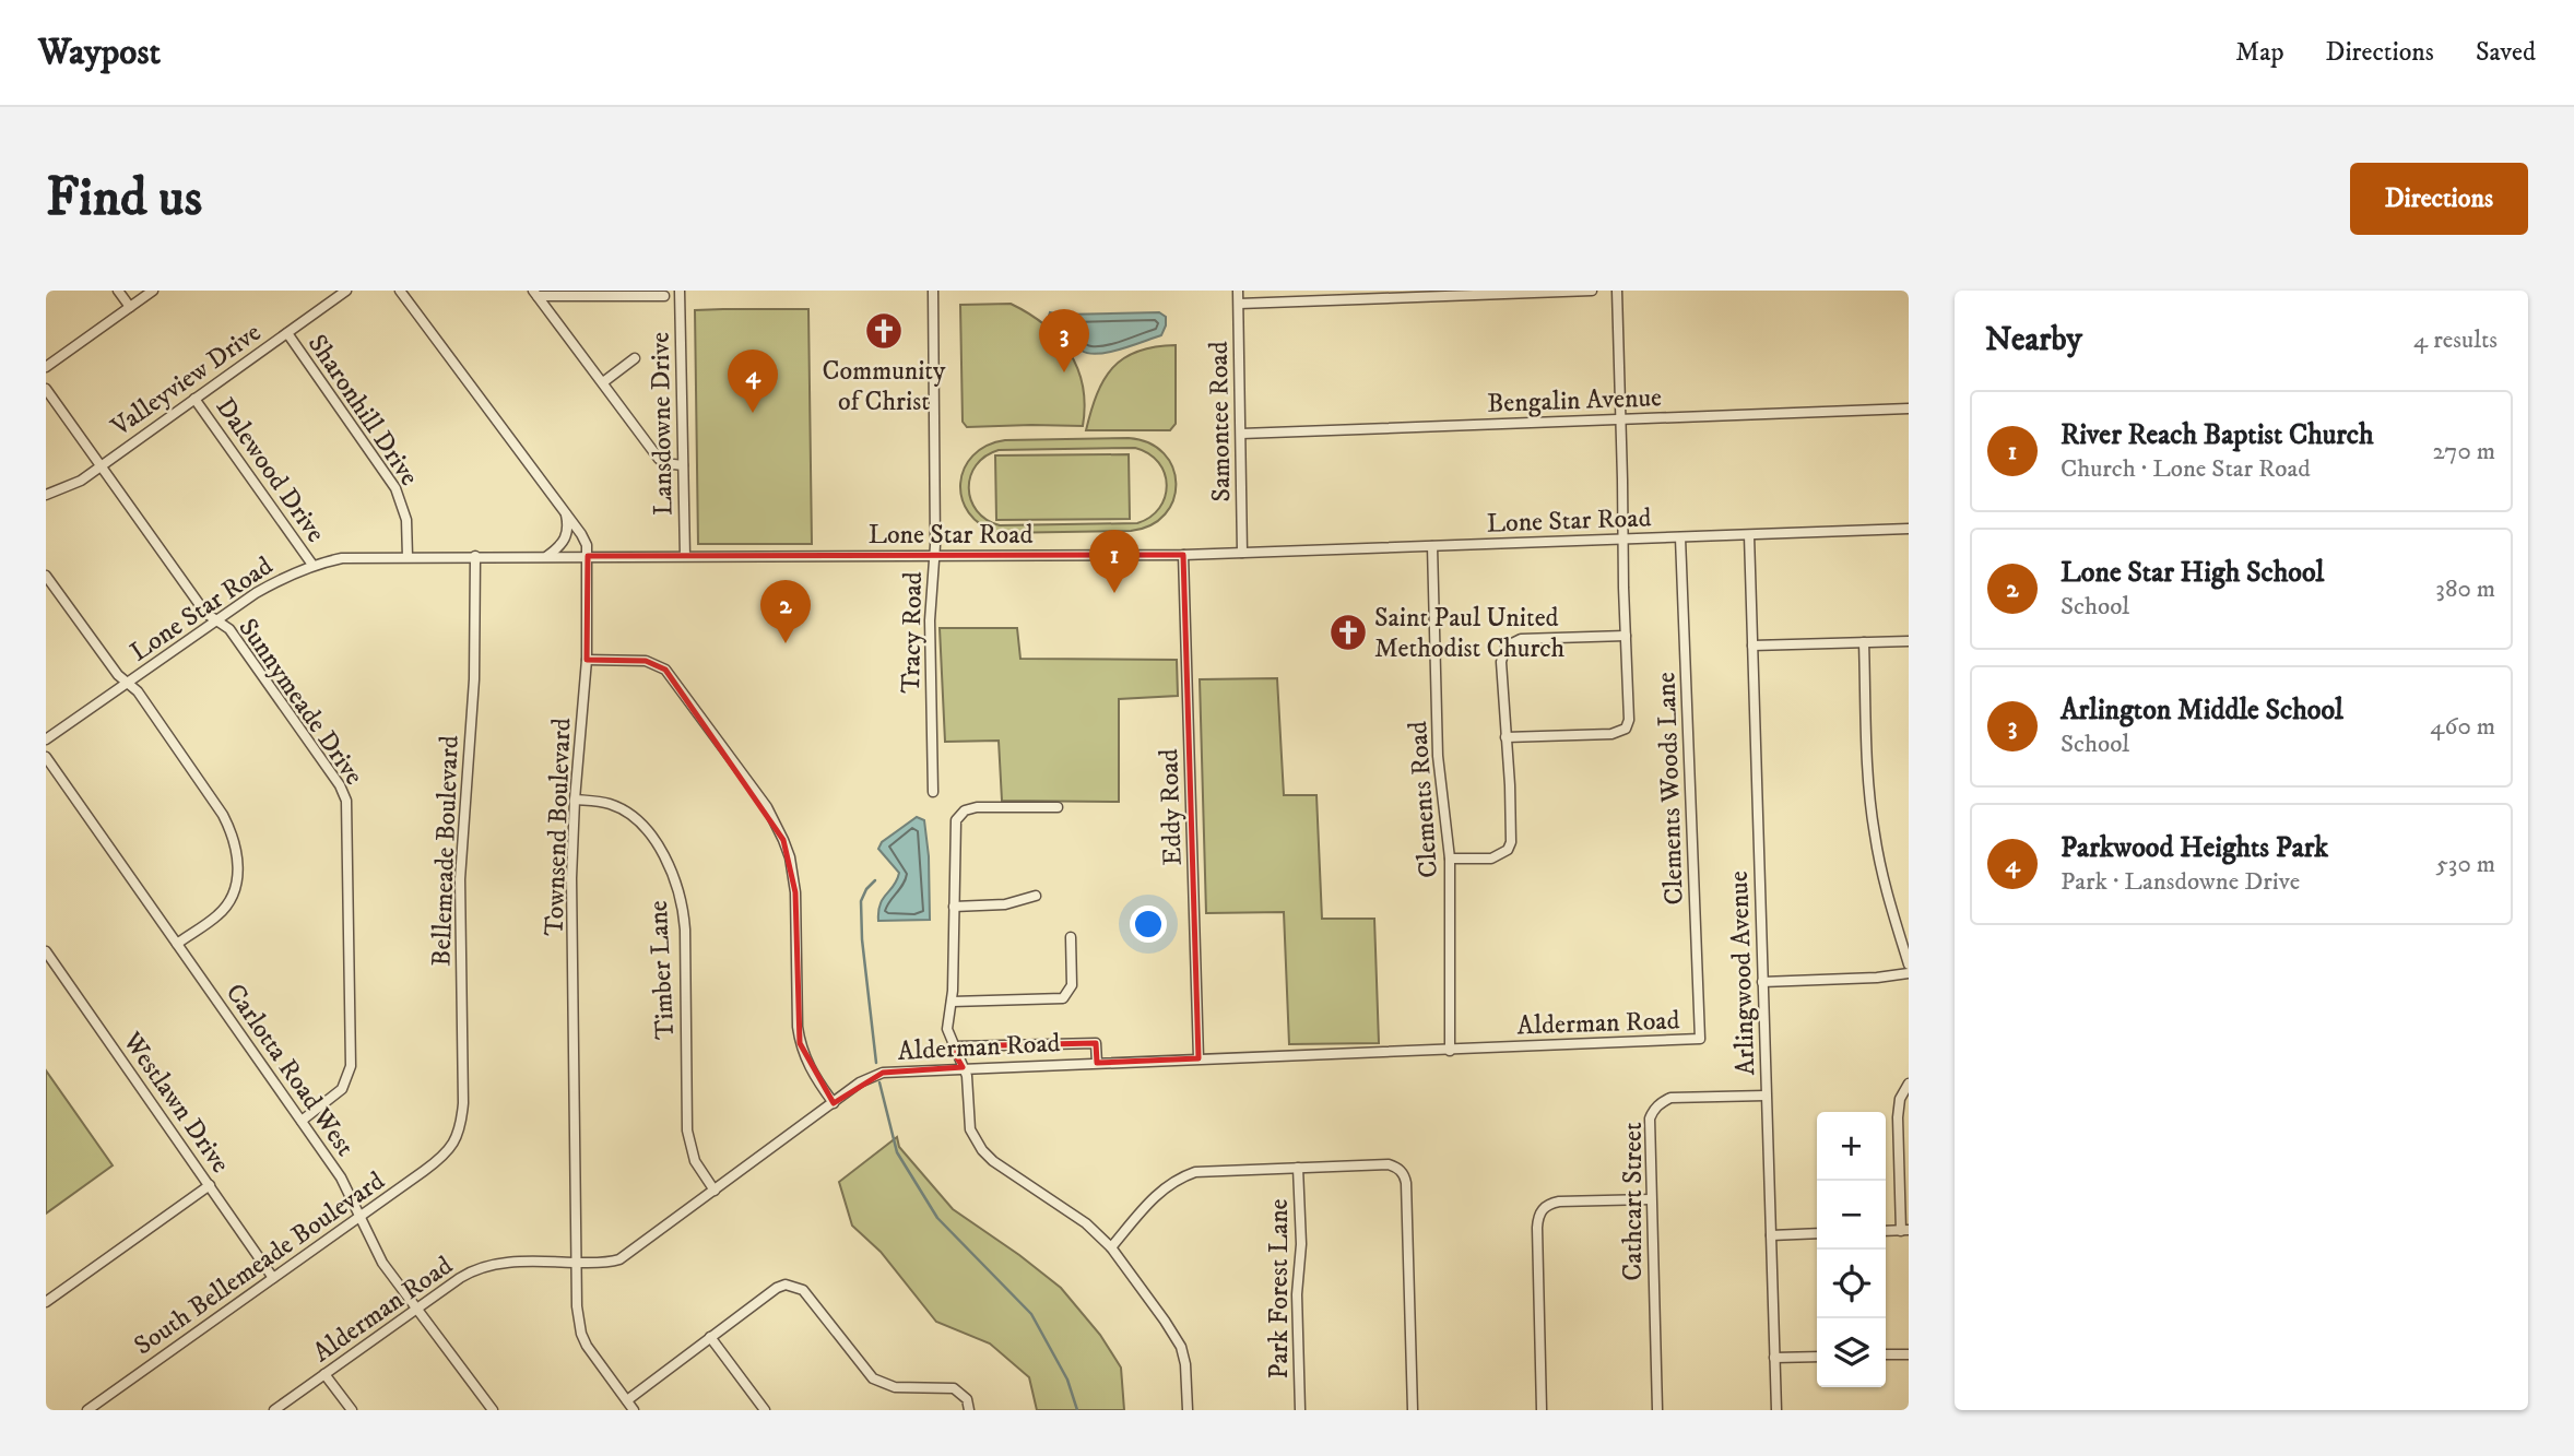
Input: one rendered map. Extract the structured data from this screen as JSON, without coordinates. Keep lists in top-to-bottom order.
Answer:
{
  "streets": {
    "street": [
      "Valleyview Drive",
      "Bengalin Avenue",
      "Sharonhill Drive",
      "Samontee Road",
      "Lansdowne Drive",
      "Dalewood Drive",
      "Lone Star Road",
      "Tracy Road",
      "Sunnymeade Drive",
      "Clements Woods Lane",
      "Clements Road",
      "Eddy Road",
      "Townsend Boulevard",
      "Bellemeade Boulevard",
      "Timber Lane",
      "Arlingwood Avenue",
      "Alderman Road",
      "Carlotta Road West",
      "Westlawn Drive",
      "Cathcart Street",
      "South Bellemeade Boulevard",
      "Park Forest Lane"
    ]
  },
  "crossings": [
    ["Valleyview Drive", "Sharonhill Drive"],
    ["Valleyview Drive", "Dalewood Drive"],
    ["Valleyview Drive", "Sunnymeade Drive"],
    ["Bengalin Avenue", "Samontee Road"],
    ["Sharonhill Drive", "Lone Star Road"],
    ["Samontee Road", "Lone Star Road"],
    ["Lansdowne Drive", "Lone Star Road"],
    ["Dalewood Drive", "Lone Star Road"],
    ["Lone Star Road", "Tracy Road"],
    ["Lone Star Road", "Sunnymeade Drive"],
    ["Lone Star Road", "Clements Woods Lane"],
    ["Lone Star Road", "Clements Road"],
    ["Lone Star Road", "Eddy Road"],
    ["Lone Star Road", "Townsend Boulevard"],
    ["Lone Star Road", "Bellemeade Boulevard"],
    ["Lone Star Road", "Arlingwood Avenue"],
    ["Sunnymeade Drive", "Carlotta Road West"],
    ["Clements Woods Lane", "Alderman Road"],
    ["Clements Road", "Alderman Road"],
    ["Eddy Road", "Alderman Road"],
    ["Townsend Boulevard", "Timber Lane"],
    ["Townsend Boulevard", "Alderman Road"],
    ["Bellemeade Boulevard", "South Bellemeade Boulevard"],
    ["Timber Lane", "Alderman Road"],
    ["Arlingwood Avenue", "Cathcart Street"],
    ["Alderman Road", "Carlotta Road West"],
    ["Carlotta Road West", "South Bellemeade Boulevard"],
    ["Westlawn Drive", "South Bellemeade Boulevard"]
  ],
  "places": {
    "church": ["Community of Christ", "Saint Paul United Methodist Church"]
  },
  "page": {
    "header": "Waypost",
    "nav": ["Map", "Directions", "Saved"],
    "buttons": "Directions",
    "title": "Find us",
    "heading": ["Nearby", "4 results"],
    "pins": [
      "3",
      "4",
      "1",
      "2"
    ],
    "list": [
      {
        "mark": "1",
        "name": "River Reach Baptist Church",
        "note": "Church · Lone Star Road",
        "value": "270 m"
      },
      {
        "mark": "2",
        "name": "Lone Star High School",
        "note": "School",
        "value": "380 m"
      },
      {
        "mark": "3",
        "name": "Arlington Middle School",
        "note": "School",
        "value": "460 m"
      },
      {
        "mark": "4",
        "name": "Parkwood Heights Park",
        "note": "Park · Lansdowne Drive",
        "value": "530 m"
      }
    ],
    "map_buttons": ["+", "−"]
  }
}
